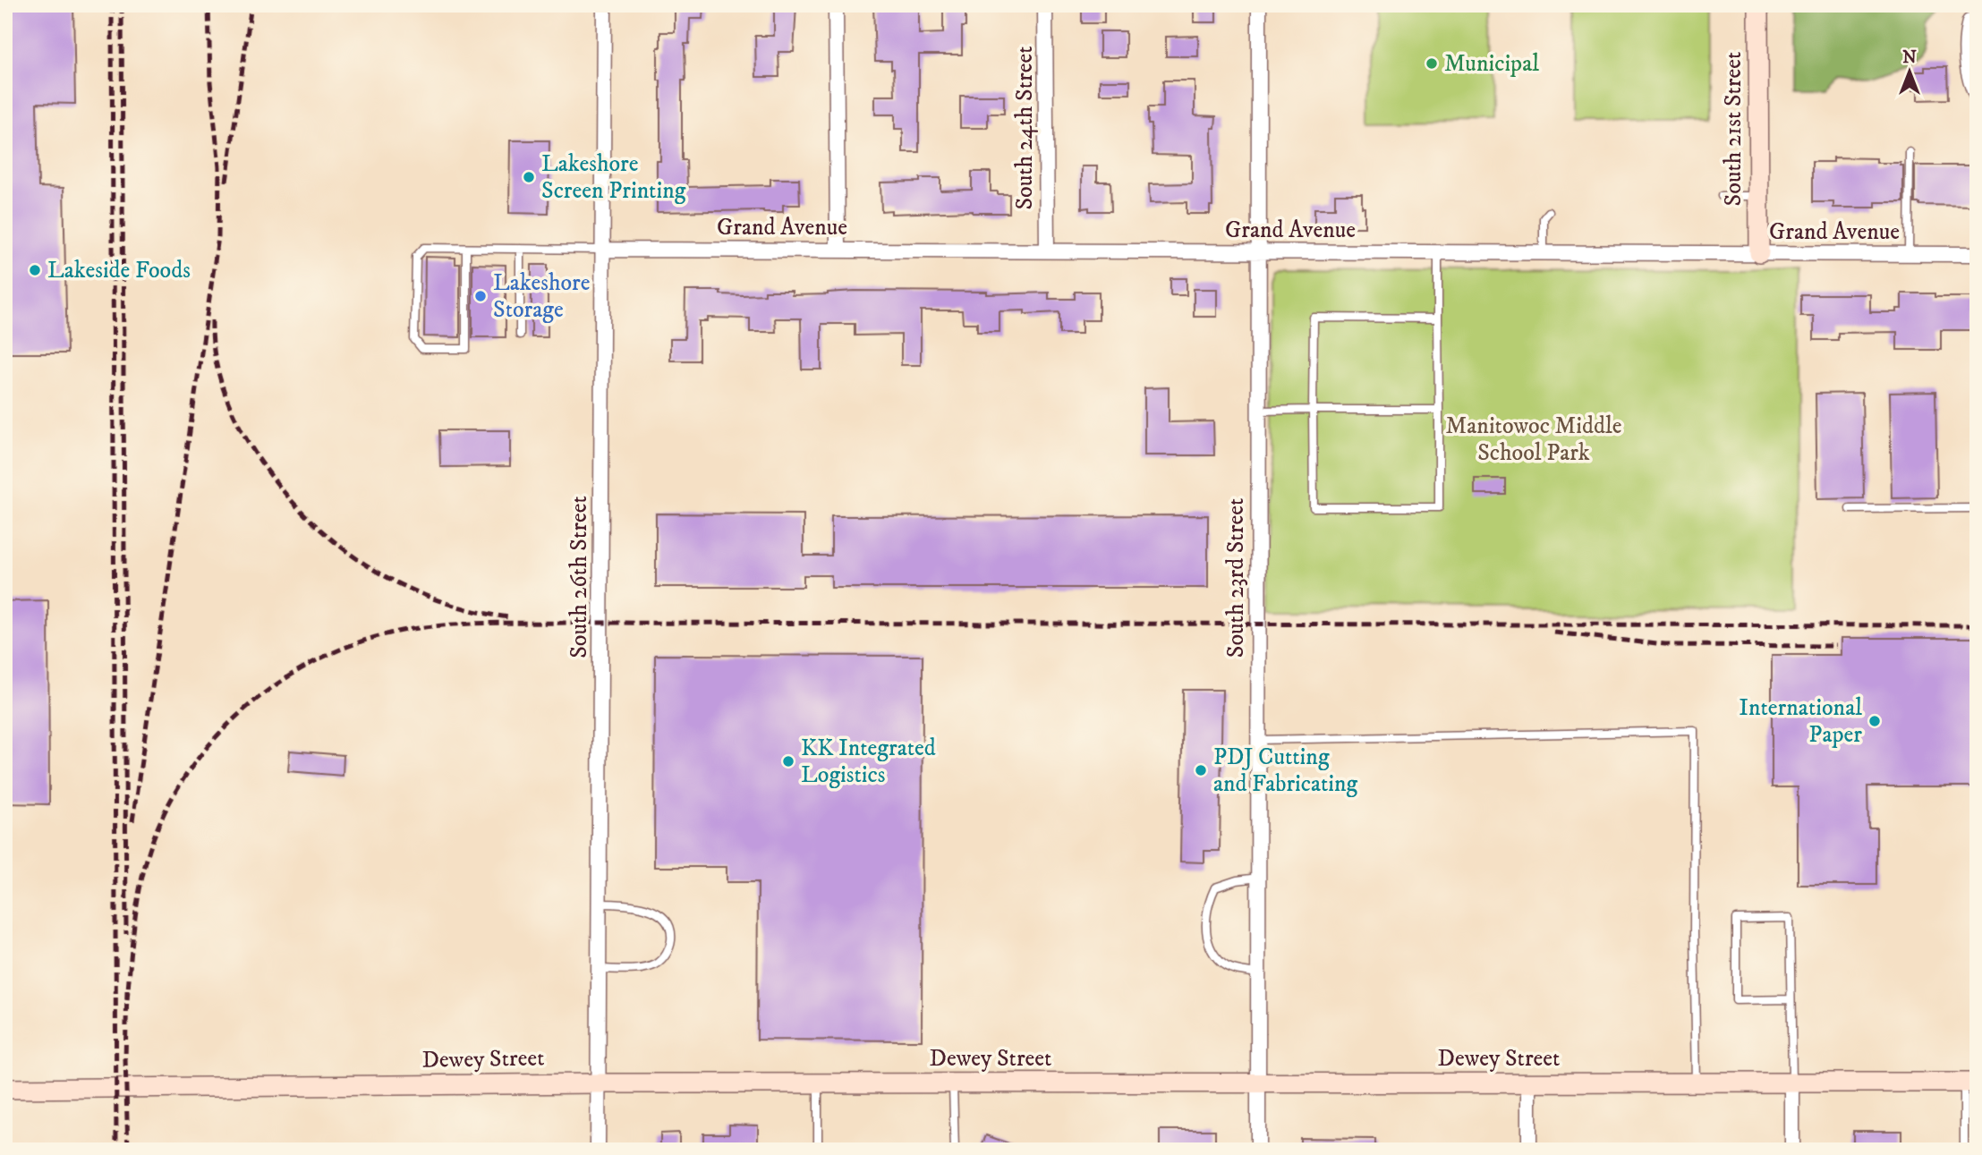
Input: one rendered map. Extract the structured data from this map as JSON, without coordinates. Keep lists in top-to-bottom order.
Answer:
{
  "streets": {
    "street": [
      "South 24th Street",
      "South 21st Street",
      "Grand Avenue",
      "South 26th Street",
      "South 23rd Street",
      "Dewey Street"
    ]
  },
  "crossings": [
    ["South 24th Street", "Grand Avenue"],
    ["South 21st Street", "Grand Avenue"],
    ["Grand Avenue", "South 26th Street"],
    ["Grand Avenue", "South 23rd Street"],
    ["South 26th Street", "Dewey Street"],
    ["South 23rd Street", "Dewey Street"]
  ],
  "parks": ["Manitowoc Middle School Park"],
  "places": [
    "Municipal",
    "Lakeshore Screen Printing",
    "Lakeside Foods",
    "Lakeshore Storage",
    "International Paper",
    "KK Integrated Logistics",
    "PDJ Cutting and Fabricating"
  ],
  "north": "top"
}
